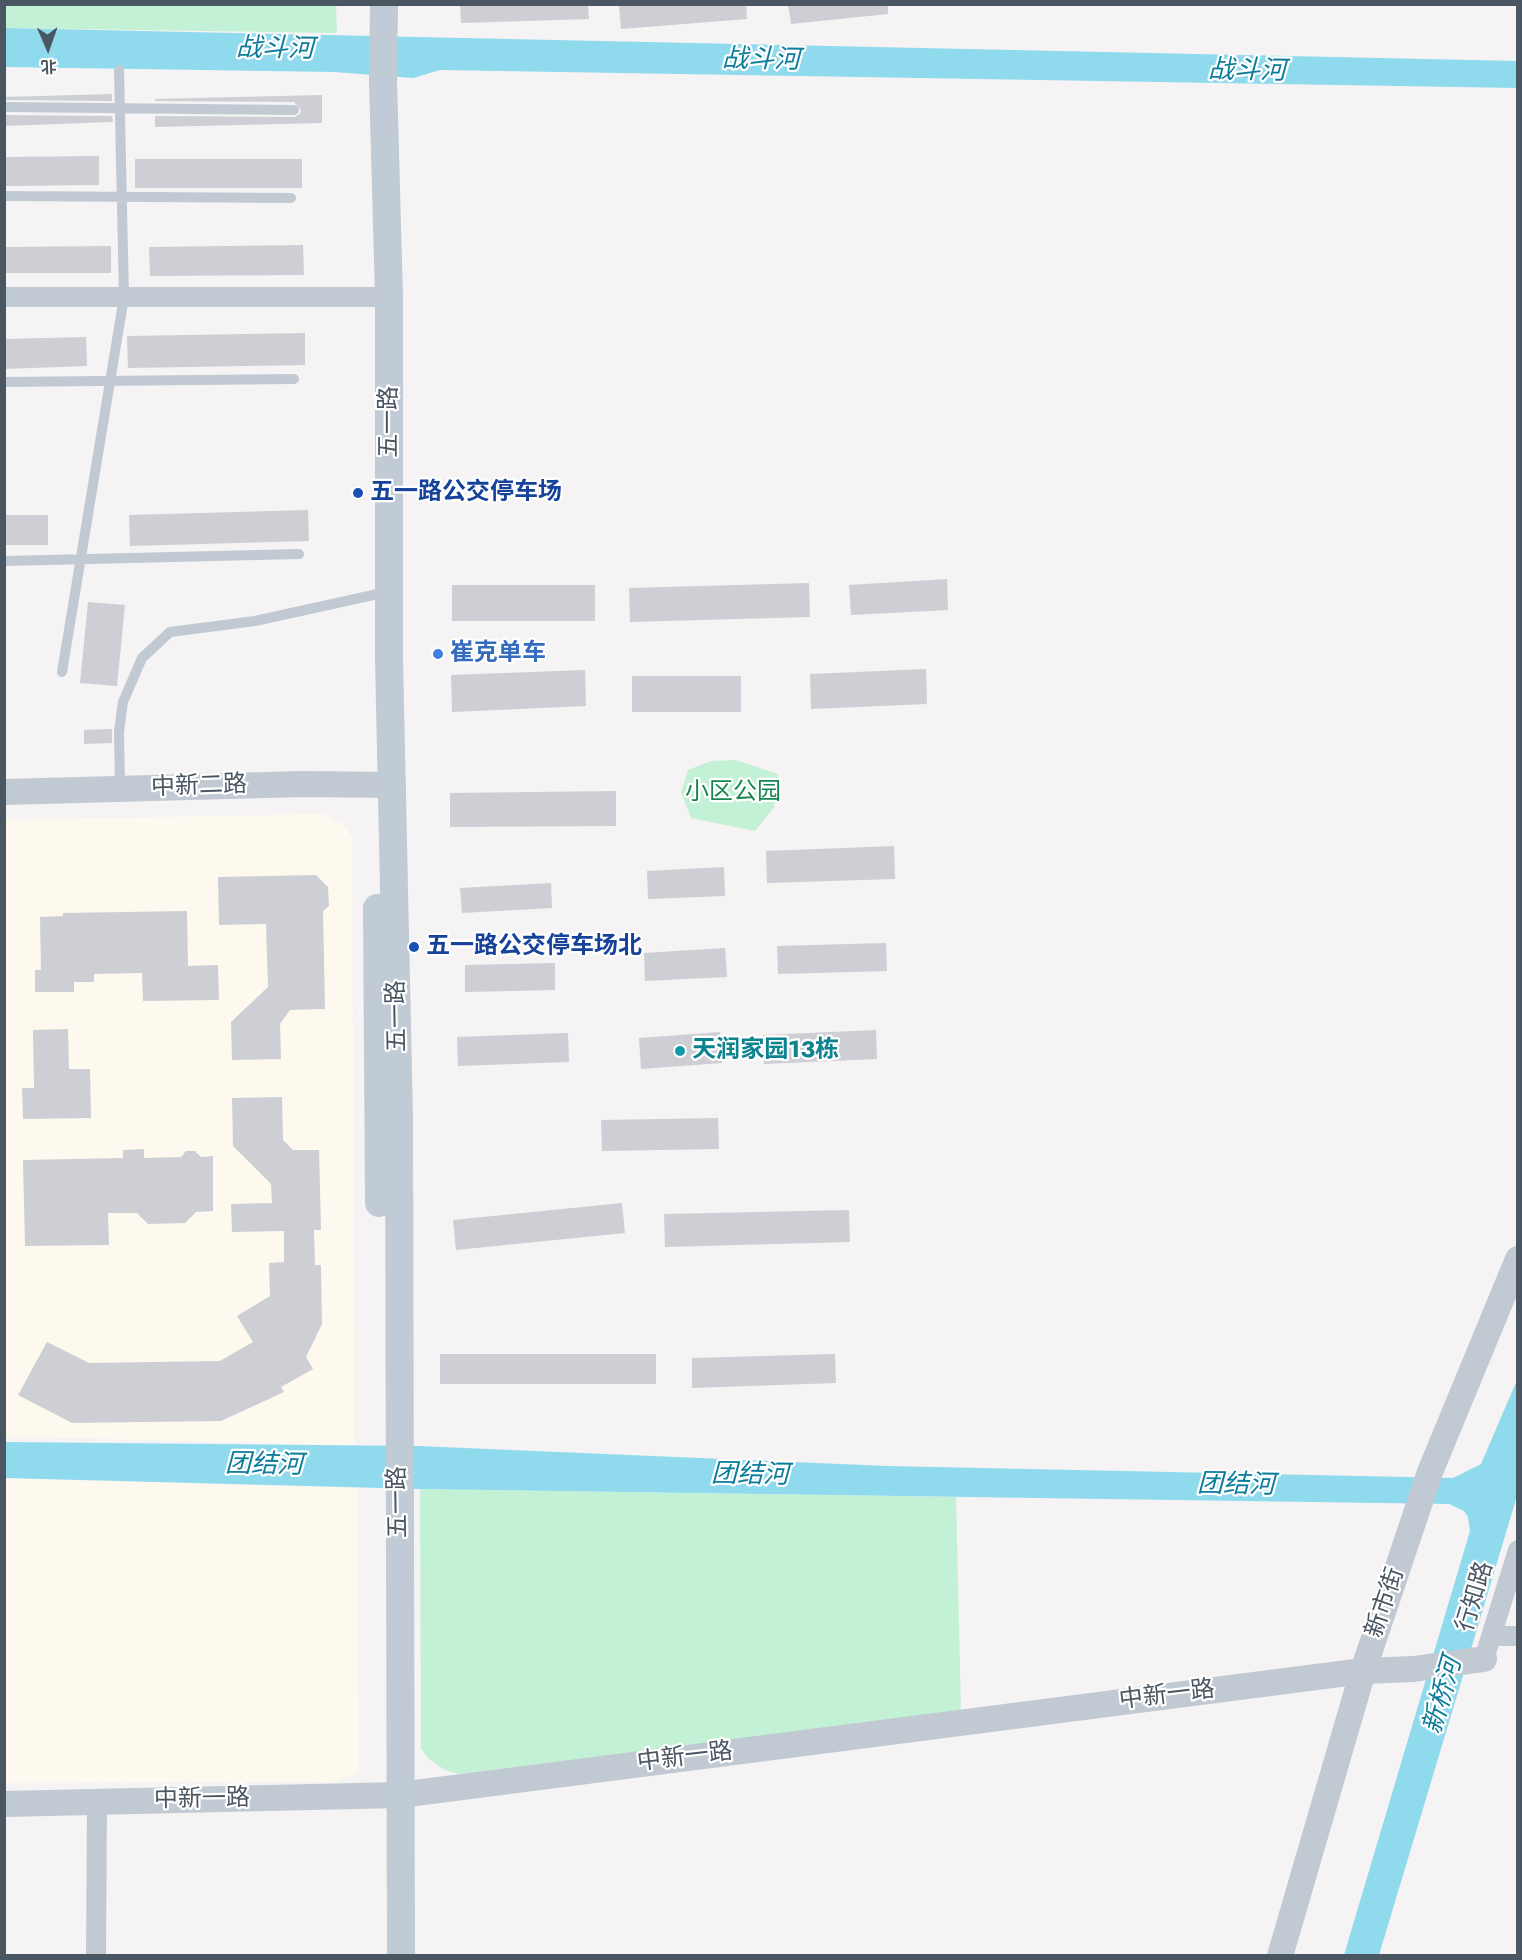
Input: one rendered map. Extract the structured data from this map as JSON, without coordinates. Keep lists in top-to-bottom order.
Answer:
{
  "streets": {
    "main road": ["五一路"],
    "street": [
      "中新二路",
      "行知路",
      "新市街",
      "中新一路"
    ]
  },
  "crossings": [
    ["五一路", "中新二路"],
    ["五一路", "中新一路"],
    ["行知路", "中新一路"],
    ["新市街", "中新一路"]
  ],
  "water": ["战斗河", "团结河", "新桥河"],
  "parks": ["小区公园"],
  "places": [
    "五一路公交停车场",
    "崔克单车",
    "五一路公交停车场北",
    "天润家园13栋"
  ],
  "north": "bottom"
}
